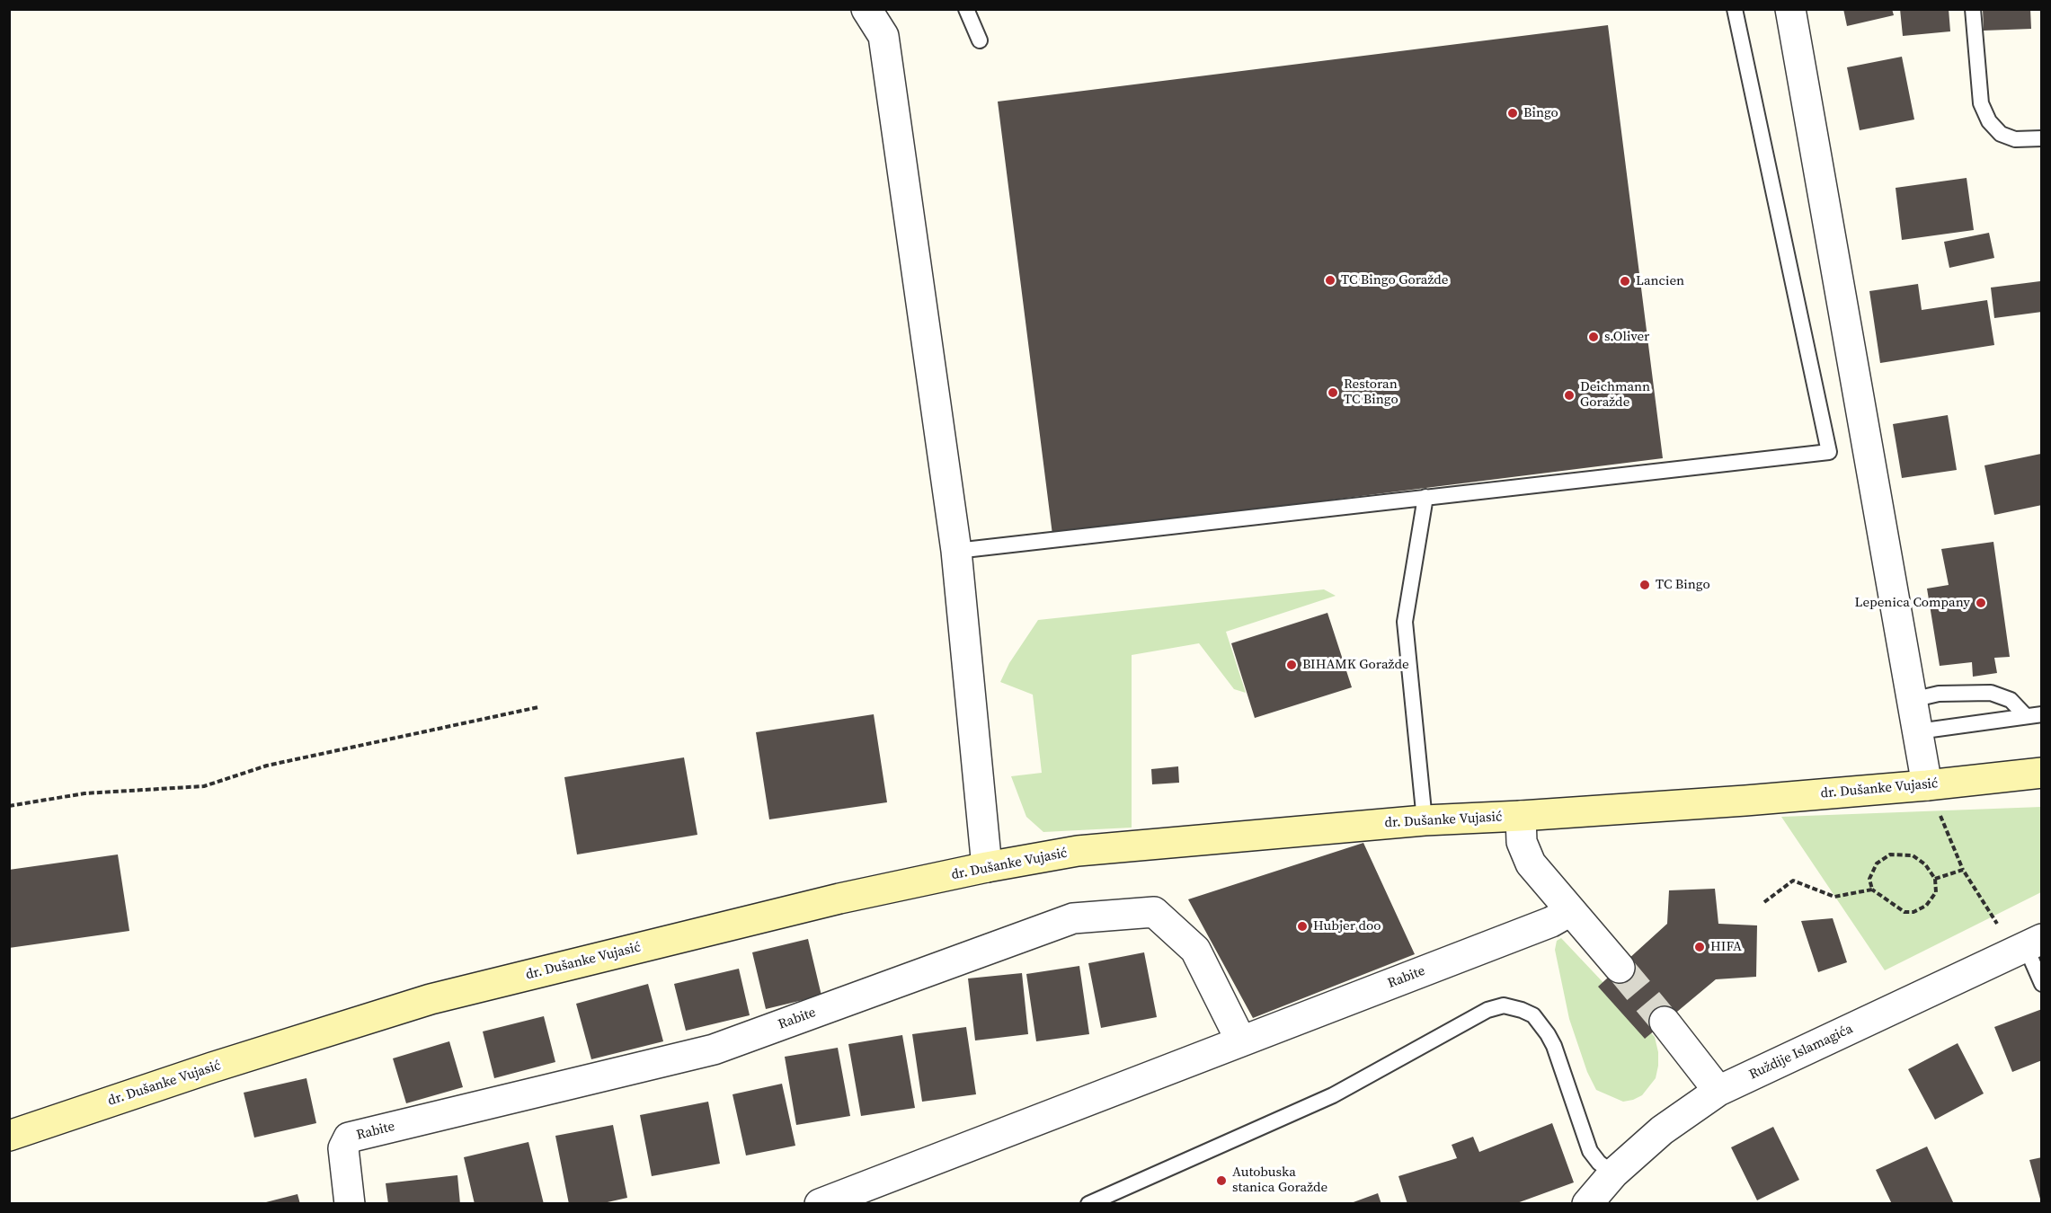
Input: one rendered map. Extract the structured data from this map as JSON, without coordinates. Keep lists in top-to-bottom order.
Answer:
{
  "streets": {
    "main road": ["dr. Dušanke Vujasić"],
    "street": ["Rabite", "Ruždije Islamagića"]
  },
  "places": [
    "Bingo",
    "TC Bingo Goražde",
    "Lancien",
    "s.Oliver",
    "Restoran TC Bingo",
    "Deichmann Goražde",
    "TC Bingo",
    "Lepenica Company",
    "BIHAMK Goražde",
    "Hubjer doo",
    "HIFA",
    "Autobuska stanica Goražde"
  ]
}
